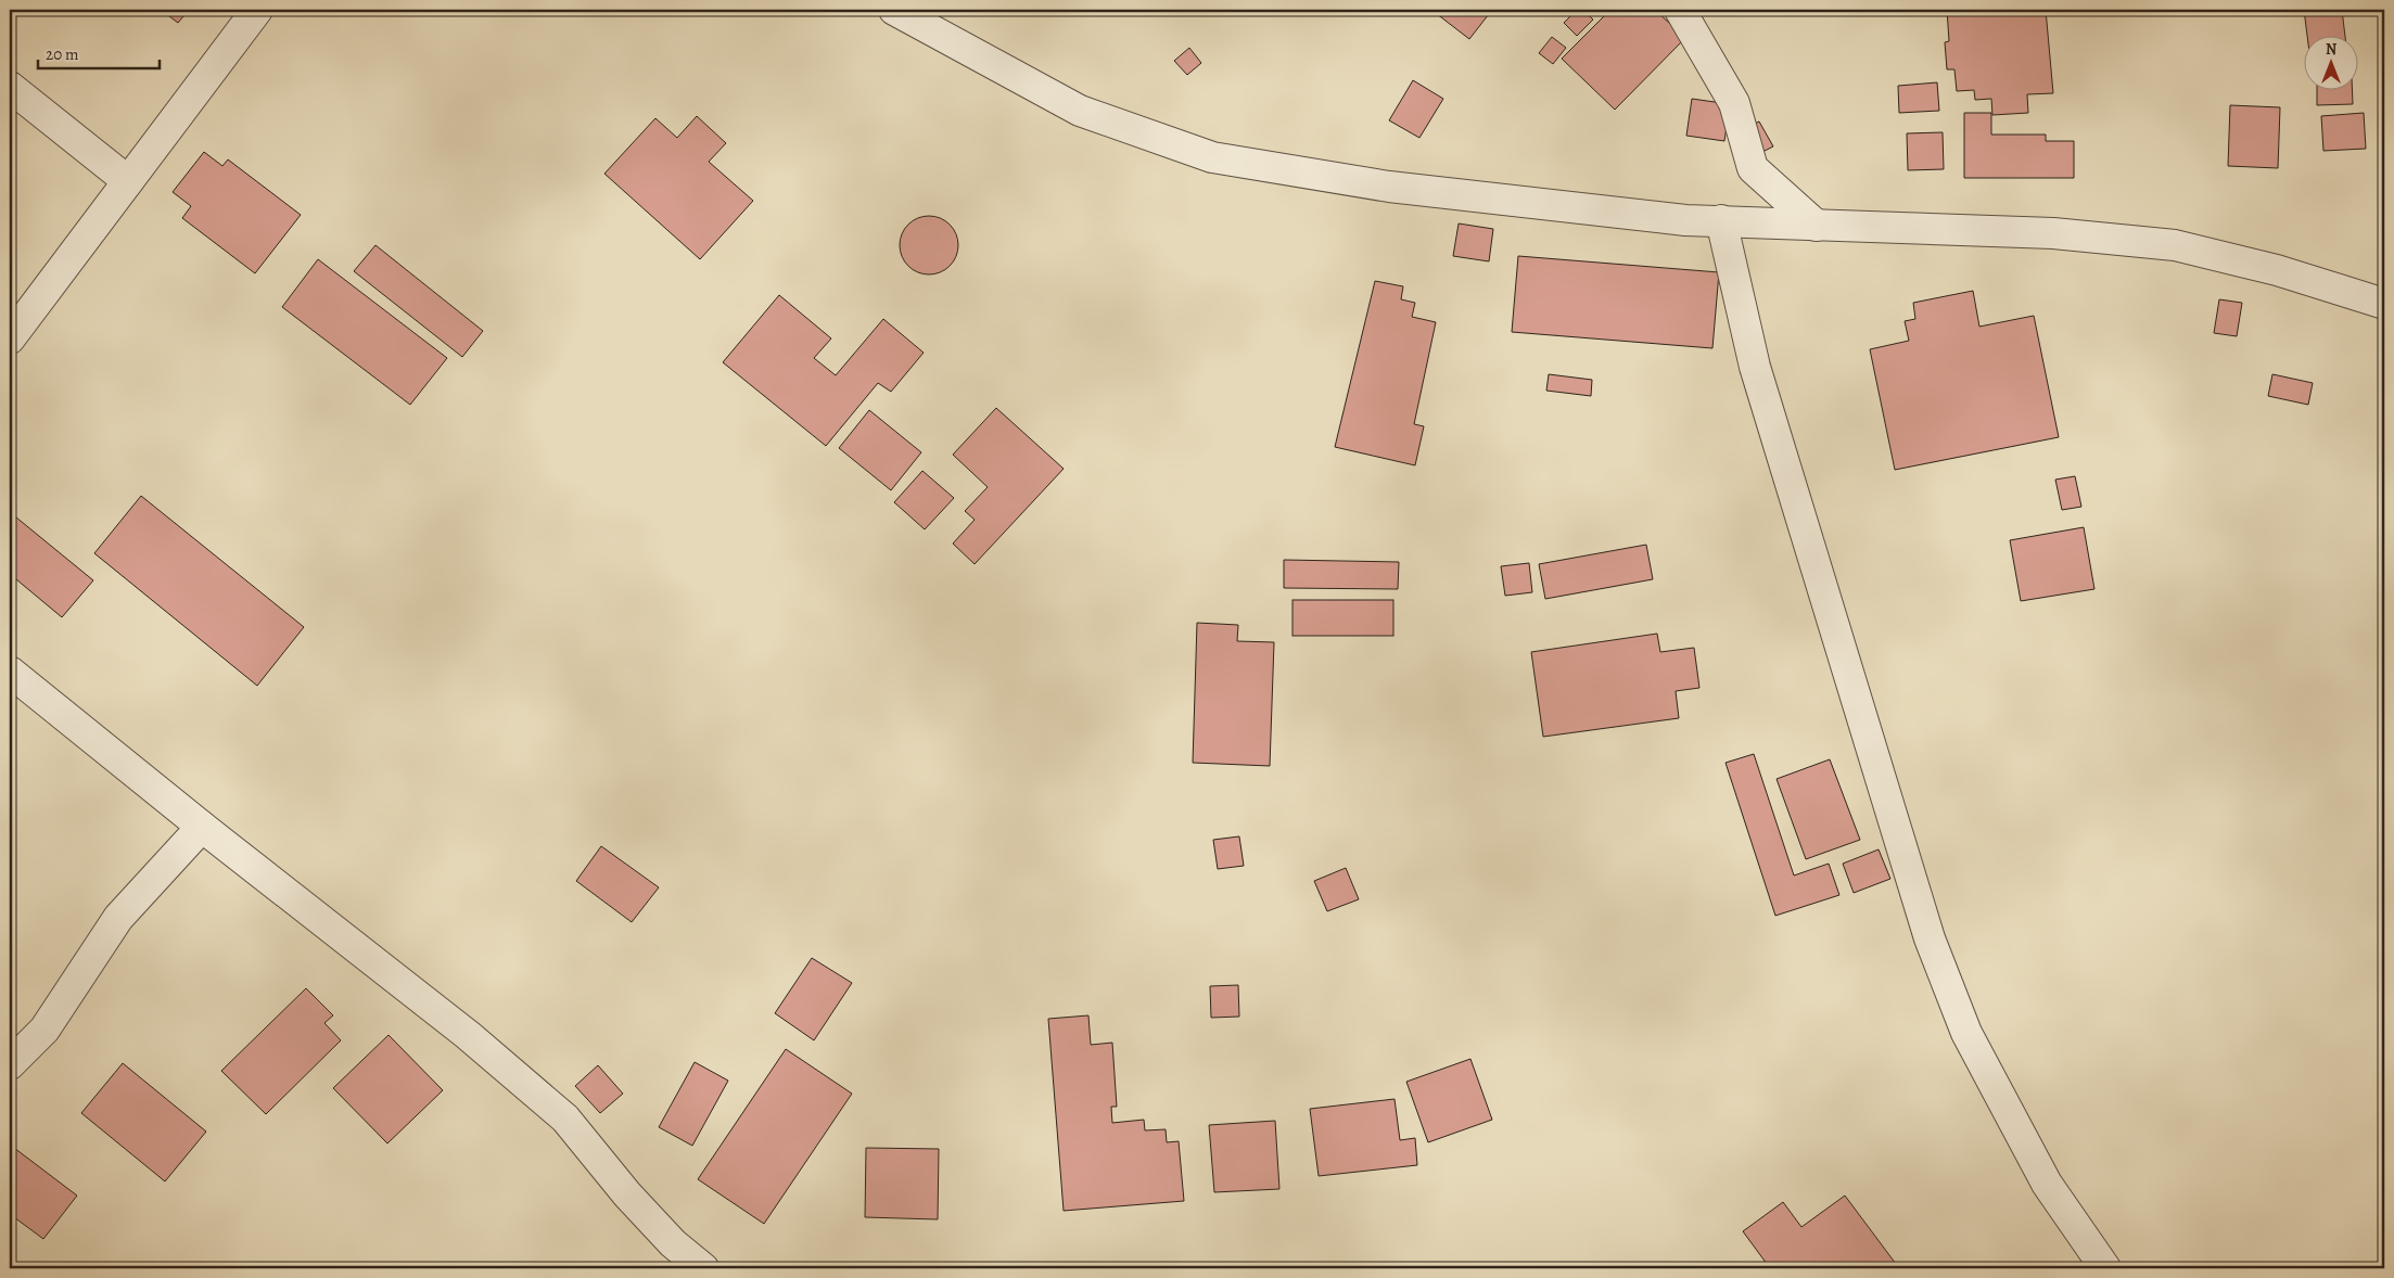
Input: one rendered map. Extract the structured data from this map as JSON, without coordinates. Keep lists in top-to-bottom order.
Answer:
{
  "scale_bar": "20 m",
  "north": "top"
}
